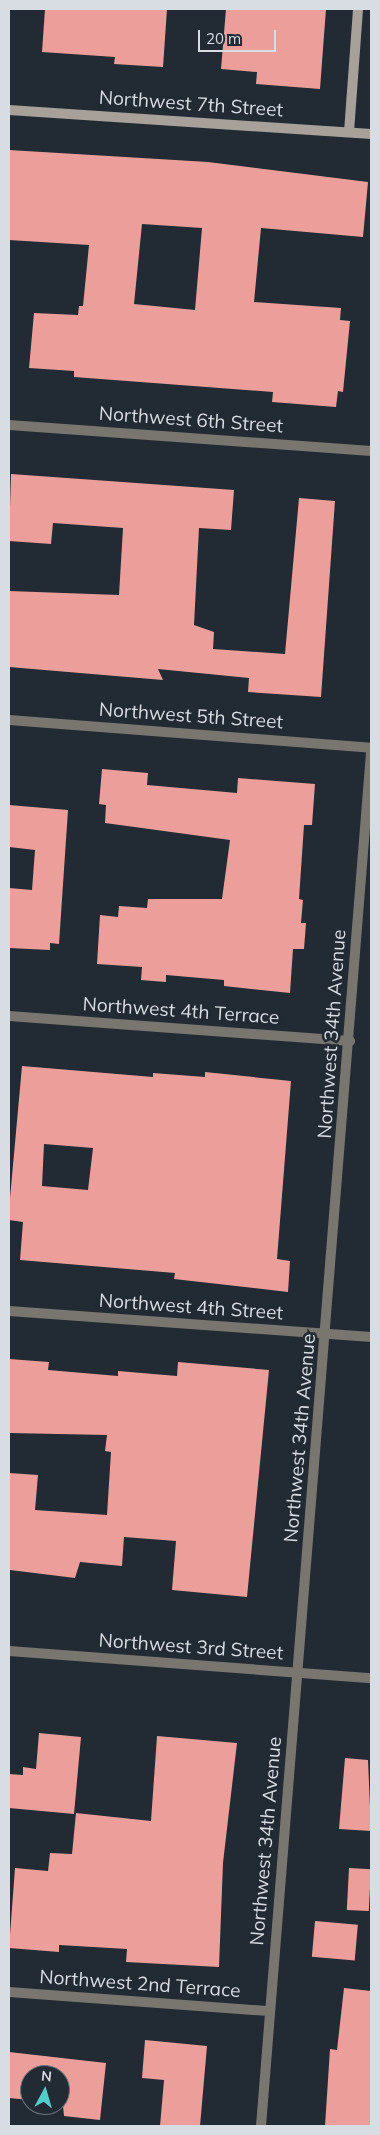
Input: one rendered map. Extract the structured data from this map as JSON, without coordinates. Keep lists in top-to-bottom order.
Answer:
{
  "streets": {
    "main road": ["Northwest 7th Street"],
    "street": [
      "Northwest 6th Street",
      "Northwest 5th Street",
      "Northwest 4th Terrace",
      "Northwest 34th Avenue",
      "Northwest 4th Street",
      "Northwest 3rd Street",
      "Northwest 2nd Terrace"
    ]
  },
  "crossings": [
    ["Northwest 4th Terrace", "Northwest 34th Avenue"],
    ["Northwest 34th Avenue", "Northwest 4th Street"],
    ["Northwest 34th Avenue", "Northwest 3rd Street"],
    ["Northwest 34th Avenue", "Northwest 2nd Terrace"]
  ],
  "scale_bar": "20 m",
  "north": "top"
}
